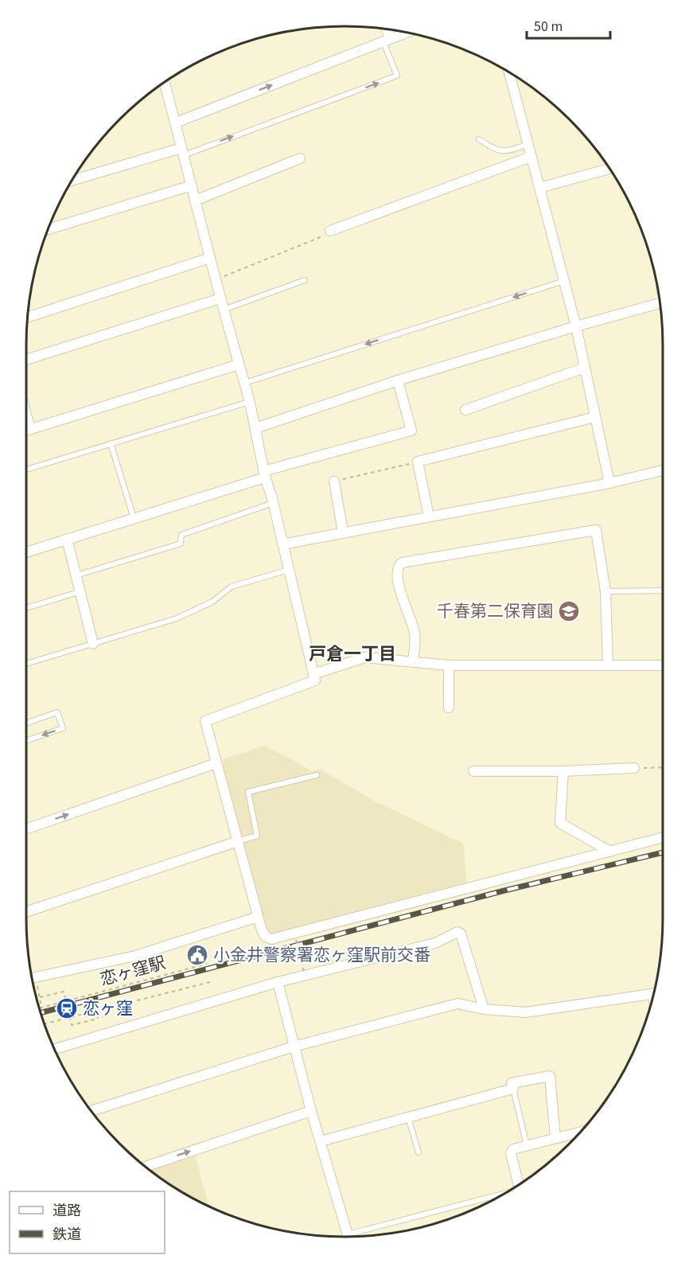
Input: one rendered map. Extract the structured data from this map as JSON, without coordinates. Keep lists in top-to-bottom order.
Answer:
{
  "streets": {
    "path": ["恋ヶ窪駅"]
  },
  "districts": ["戸倉一丁目"],
  "places": {
    "school or university": ["千春第二保育園"],
    "public building": ["小金井警察署恋ヶ窪駅前交番"],
    "station": ["恋ヶ窪"]
  },
  "legend": ["道路", "鉄道"],
  "scale_bar": "50 m"
}
